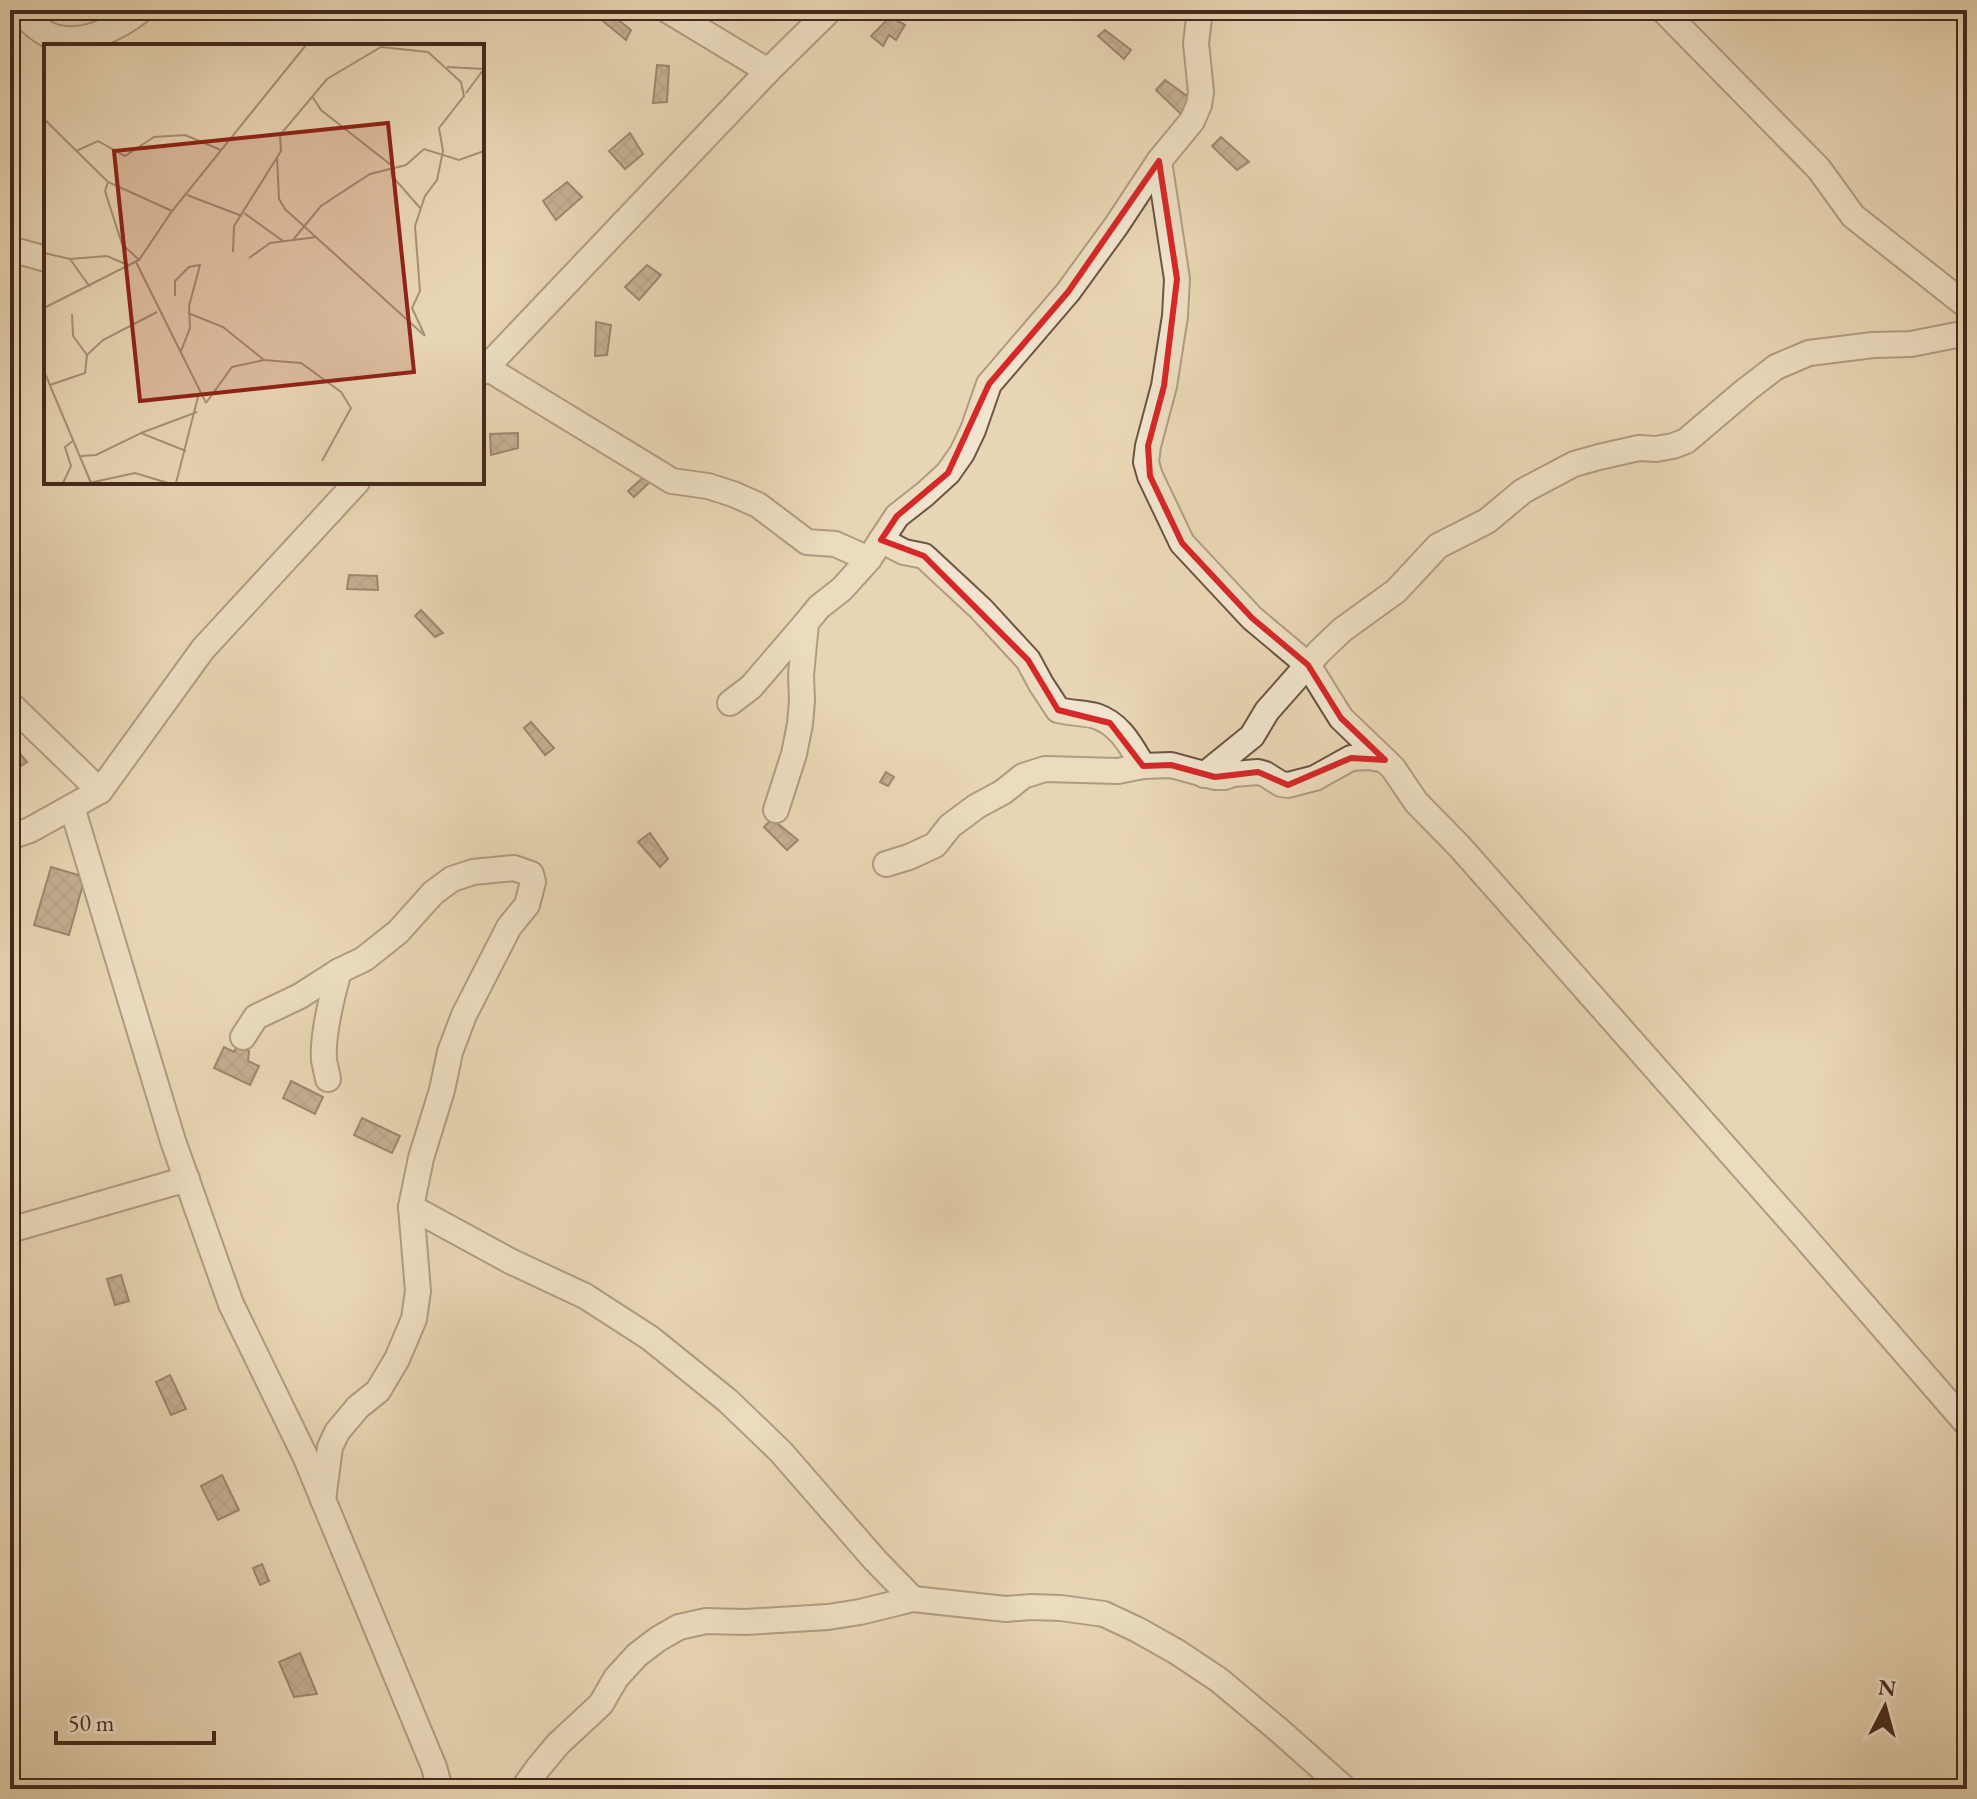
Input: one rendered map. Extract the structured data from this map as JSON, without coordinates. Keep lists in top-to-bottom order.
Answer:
{
  "scale_bar": "50 m",
  "north": "top"
}
